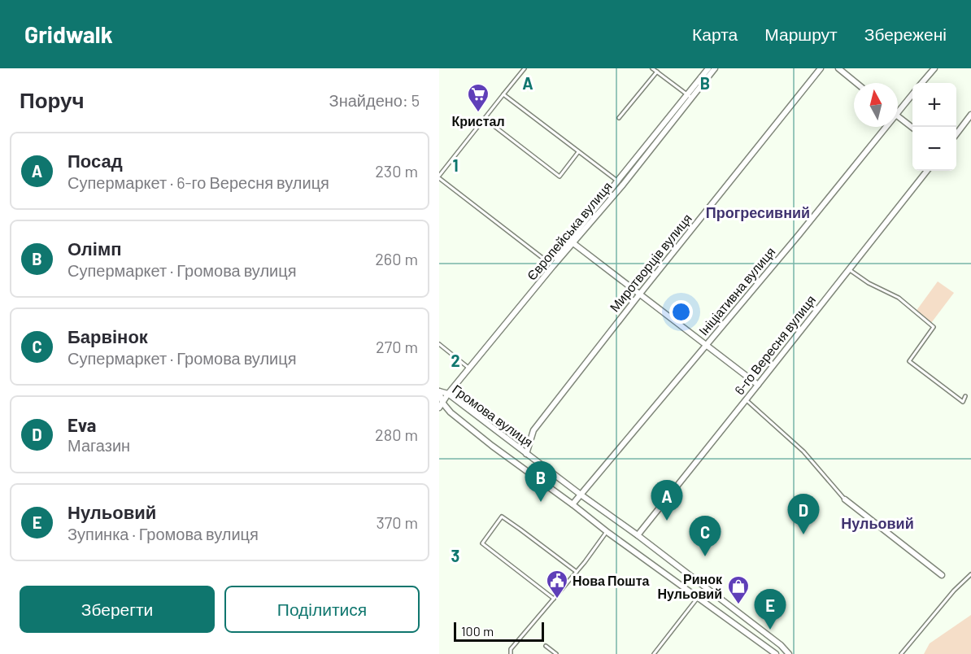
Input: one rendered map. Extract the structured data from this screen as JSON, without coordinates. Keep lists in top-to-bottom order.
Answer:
{
  "streets": {
    "street": [
      "Європейська вулиця",
      "Миротворців вулиця",
      "Ініціативна вулиця",
      "6-го Вересня вулиця",
      "Громова вулиця"
    ]
  },
  "crossings": [
    ["Європейська вулиця", "Громова вулиця"],
    ["Миротворців вулиця", "Громова вулиця"],
    ["Ініціативна вулиця", "Громова вулиця"],
    ["6-го Вересня вулиця", "Громова вулиця"]
  ],
  "districts": ["Прогресивний", "Нульовий"],
  "places": {
    "supermarket": ["Кристал"],
    "public building": ["Нова Пошта"],
    "shop": ["Ринок Нульовий"]
  },
  "scale_bar": "100 m",
  "north": "top",
  "page": {
    "header": "Gridwalk",
    "nav": ["Карта", "Маршрут", "Збережені"],
    "heading": ["Поруч", "Знайдено: 5"],
    "map_buttons": ["+", "−"],
    "list": [
      {
        "mark": "A",
        "name": "Посад",
        "note": "Супермаркет · 6-го Вересня вулиця",
        "value": "230 m"
      },
      {
        "mark": "B",
        "name": "Олімп",
        "note": "Супермаркет · Громова вулиця",
        "value": "260 m"
      },
      {
        "mark": "C",
        "name": "Барвінок",
        "note": "Супермаркет · Громова вулиця",
        "value": "270 m"
      },
      {
        "mark": "D",
        "name": "Eva",
        "note": "Магазин",
        "value": "280 m"
      },
      {
        "mark": "E",
        "name": "Нульовий",
        "note": "Зупинка · Громова вулиця",
        "value": "370 m"
      }
    ],
    "pins": [
      "B",
      "A",
      "D",
      "C",
      "E"
    ],
    "buttons": ["Зберегти", "Поділитися"],
    "scale": "100 m"
  },
  "grid": {
    "columns": ["A", "B"],
    "rows": ["1", "2", "3"]
  }
}
